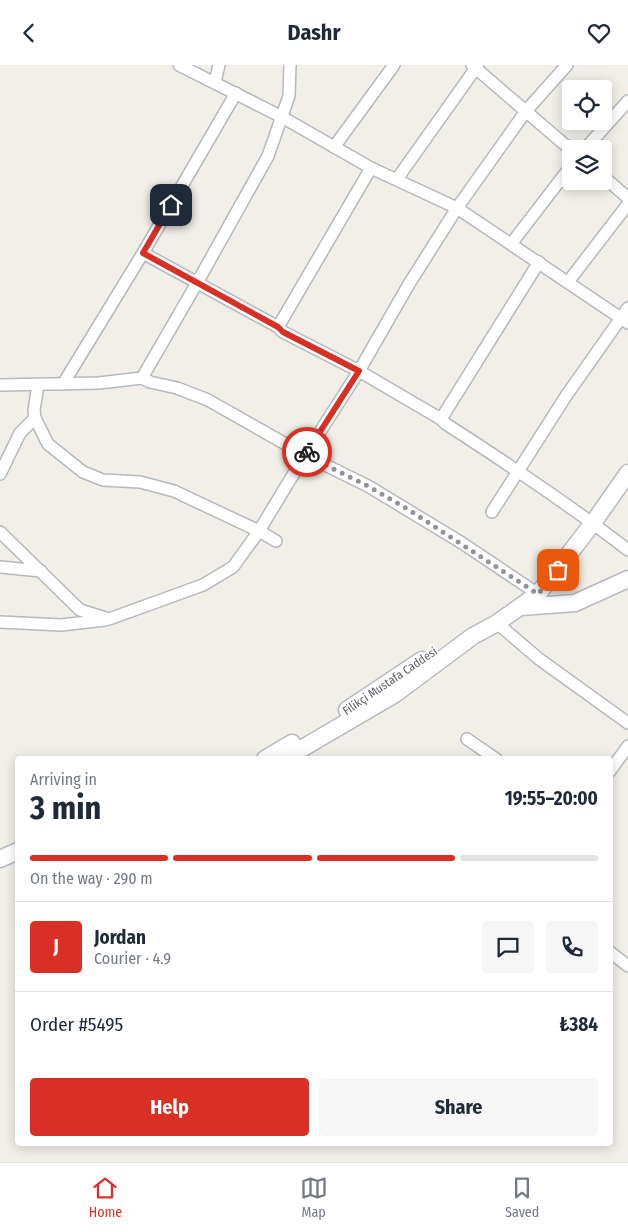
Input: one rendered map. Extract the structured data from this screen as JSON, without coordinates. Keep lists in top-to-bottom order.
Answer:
{
  "streets": {
    "street": ["Filikçi Mustafa Caddesi"]
  },
  "page": {
    "header": "Dashr",
    "heading": ["3 min", "Arriving in", "19:55–20:00"],
    "panel": [
      "Jordan",
      "Courier · 4.9",
      "Order #5495",
      "₺384"
    ],
    "bar": "On the way · 290 m",
    "round": "J",
    "buttons": ["Help", "Share"],
    "tabs": ["Home", "Map", "Saved"]
  }
}
